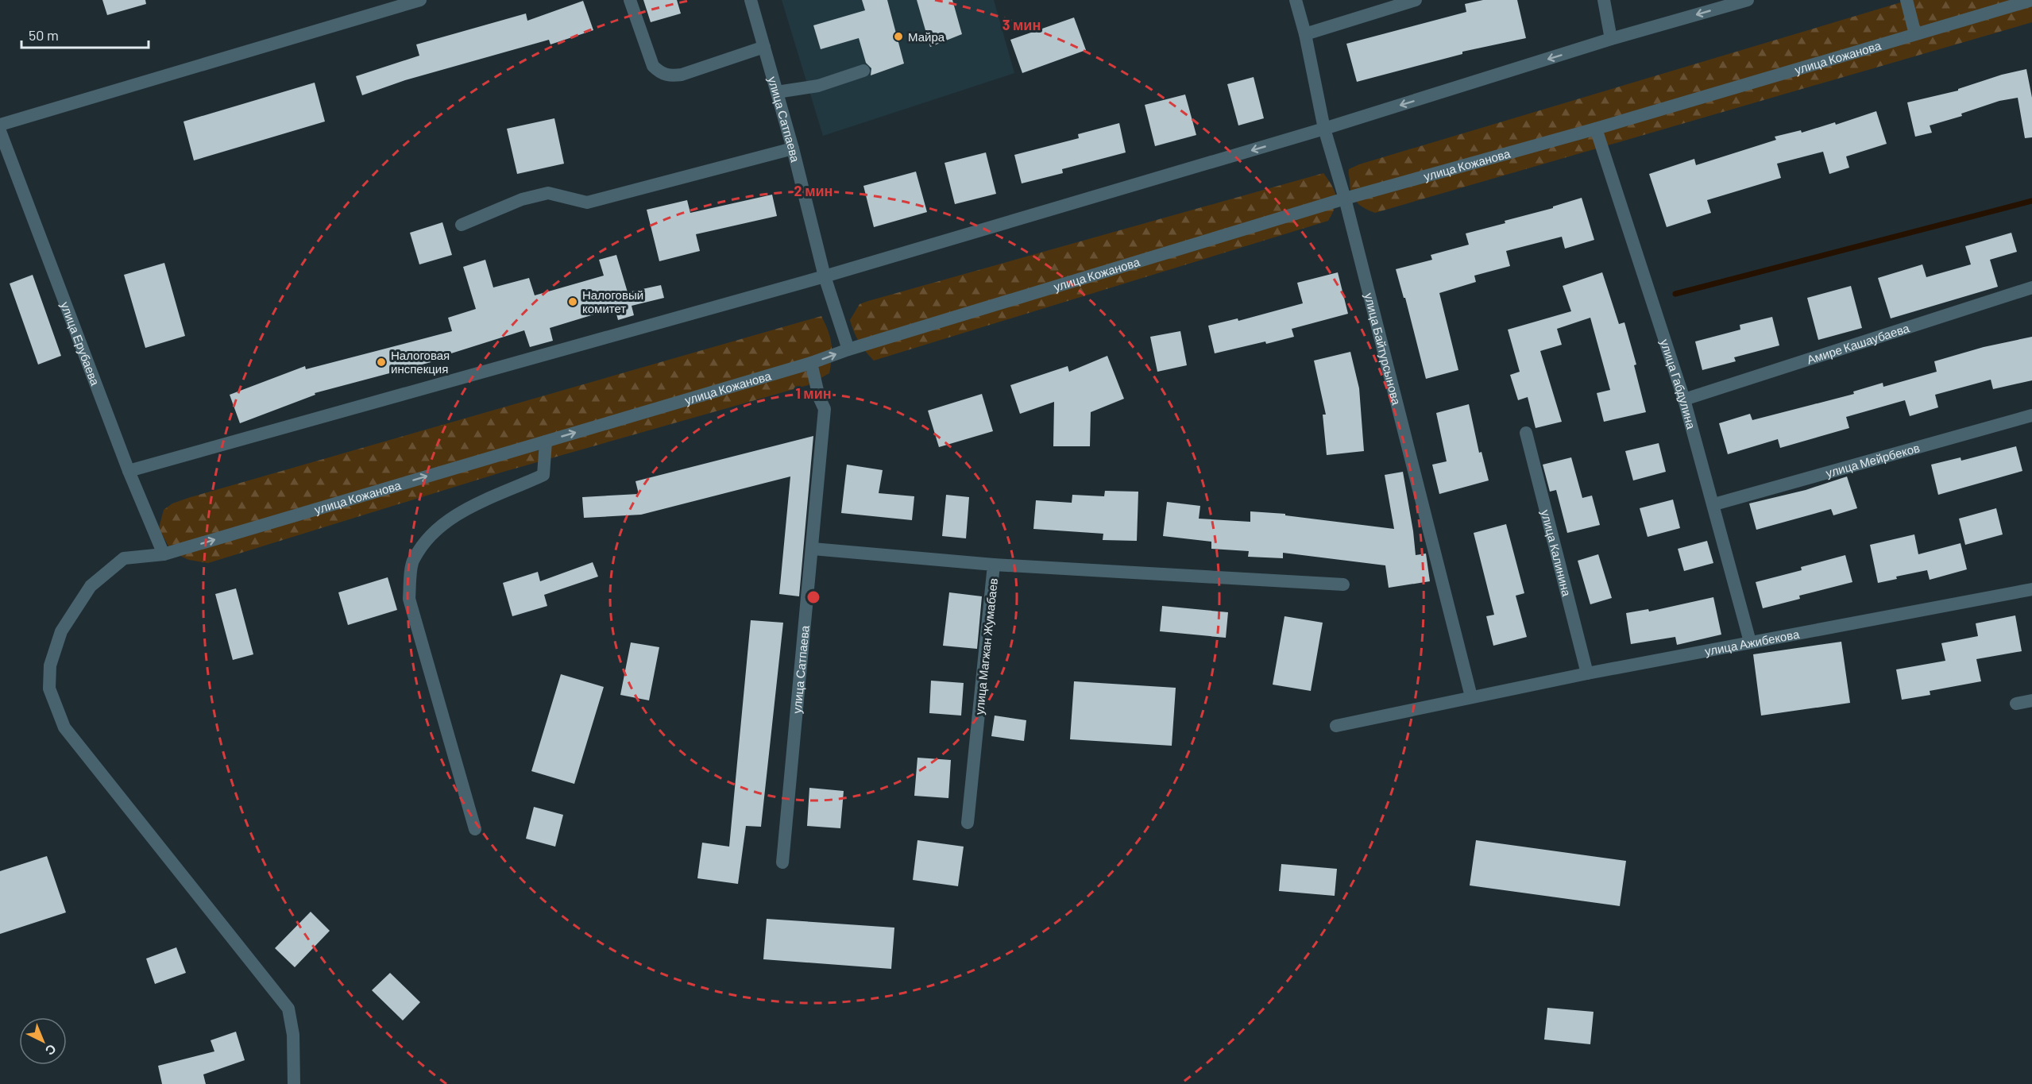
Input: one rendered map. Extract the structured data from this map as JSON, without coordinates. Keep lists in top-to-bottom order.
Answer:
{
  "streets": {
    "street": [
      "улица Кожанова",
      "улица Сатпаева",
      "улица Ерубаева",
      "Амире Кашаубаева",
      "улица Байтурсынова",
      "улица Габдулина",
      "улица Мейрбеков",
      "улица Калинина",
      "улица Ажибекова",
      "улица Магжан Жумабаев"
    ]
  },
  "crossings": [
    ["улица Кожанова", "улица Сатпаева"],
    ["улица Кожанова", "улица Ерубаева"],
    ["улица Кожанова", "улица Байтурсынова"],
    ["улица Кожанова", "улица Габдулина"],
    ["улица Сатпаева", "улица Магжан Жумабаев"],
    ["Амире Кашаубаева", "улица Габдулина"],
    ["улица Байтурсынова", "улица Ажибекова"],
    ["улица Габдулина", "улица Мейрбеков"],
    ["улица Габдулина", "улица Ажибекова"],
    ["улица Калинина", "улица Ажибекова"]
  ],
  "places": ["Майра", "Налоговый комитет", "Налоговая инспекция"],
  "scale_bar": "50 m",
  "north": "bottom right",
  "rings": ["3 мин", "2 мин", "1 мин"]
}
